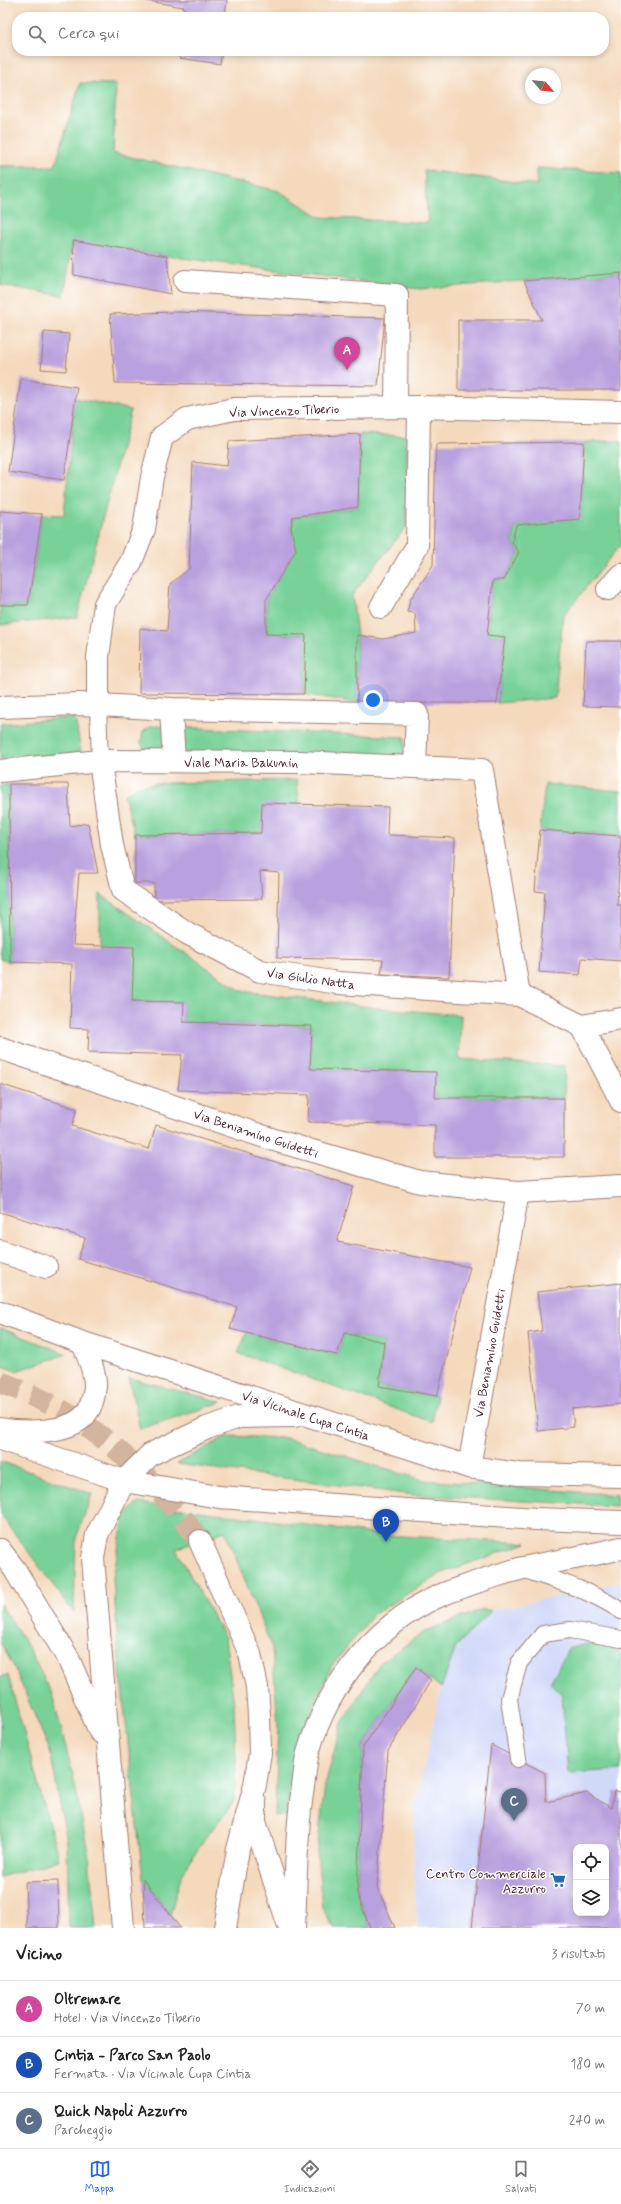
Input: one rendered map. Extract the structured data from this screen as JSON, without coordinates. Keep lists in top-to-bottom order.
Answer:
{
  "streets": {
    "main road": [
      "Via Vincenzo Tiberio",
      "Viale Maria Bakunin",
      "Via Giulio Natta",
      "Via Beniamino Guidetti",
      "Via Vicinale Cupa Cintia"
    ]
  },
  "crossings": [
    ["Viale Maria Bakunin", "Via Giulio Natta"],
    ["Via Beniamino Guidetti", "Via Vicinale Cupa Cintia"]
  ],
  "places": {
    "supermarket": ["Centro Commerciale Azzurro"]
  },
  "north": "bottom right",
  "page": {
    "search": "Cerca qui",
    "pins": ["A", "B", "C"],
    "heading": ["Vicino", "3 risultati"],
    "list": [
      {
        "mark": "A",
        "name": "Oltremare",
        "note": "Hotel · Via Vincenzo Tiberio",
        "value": "70 m"
      },
      {
        "mark": "B",
        "name": "Cintia - Parco San Paolo",
        "note": "Fermata · Via Vicinale Cupa Cintia",
        "value": "180 m"
      },
      {
        "mark": "C",
        "name": "Quick Napoli Azzurro",
        "note": "Parcheggio",
        "value": "240 m"
      }
    ],
    "nav": ["Mappa", "Indicazioni", "Salvati"]
  }
}
